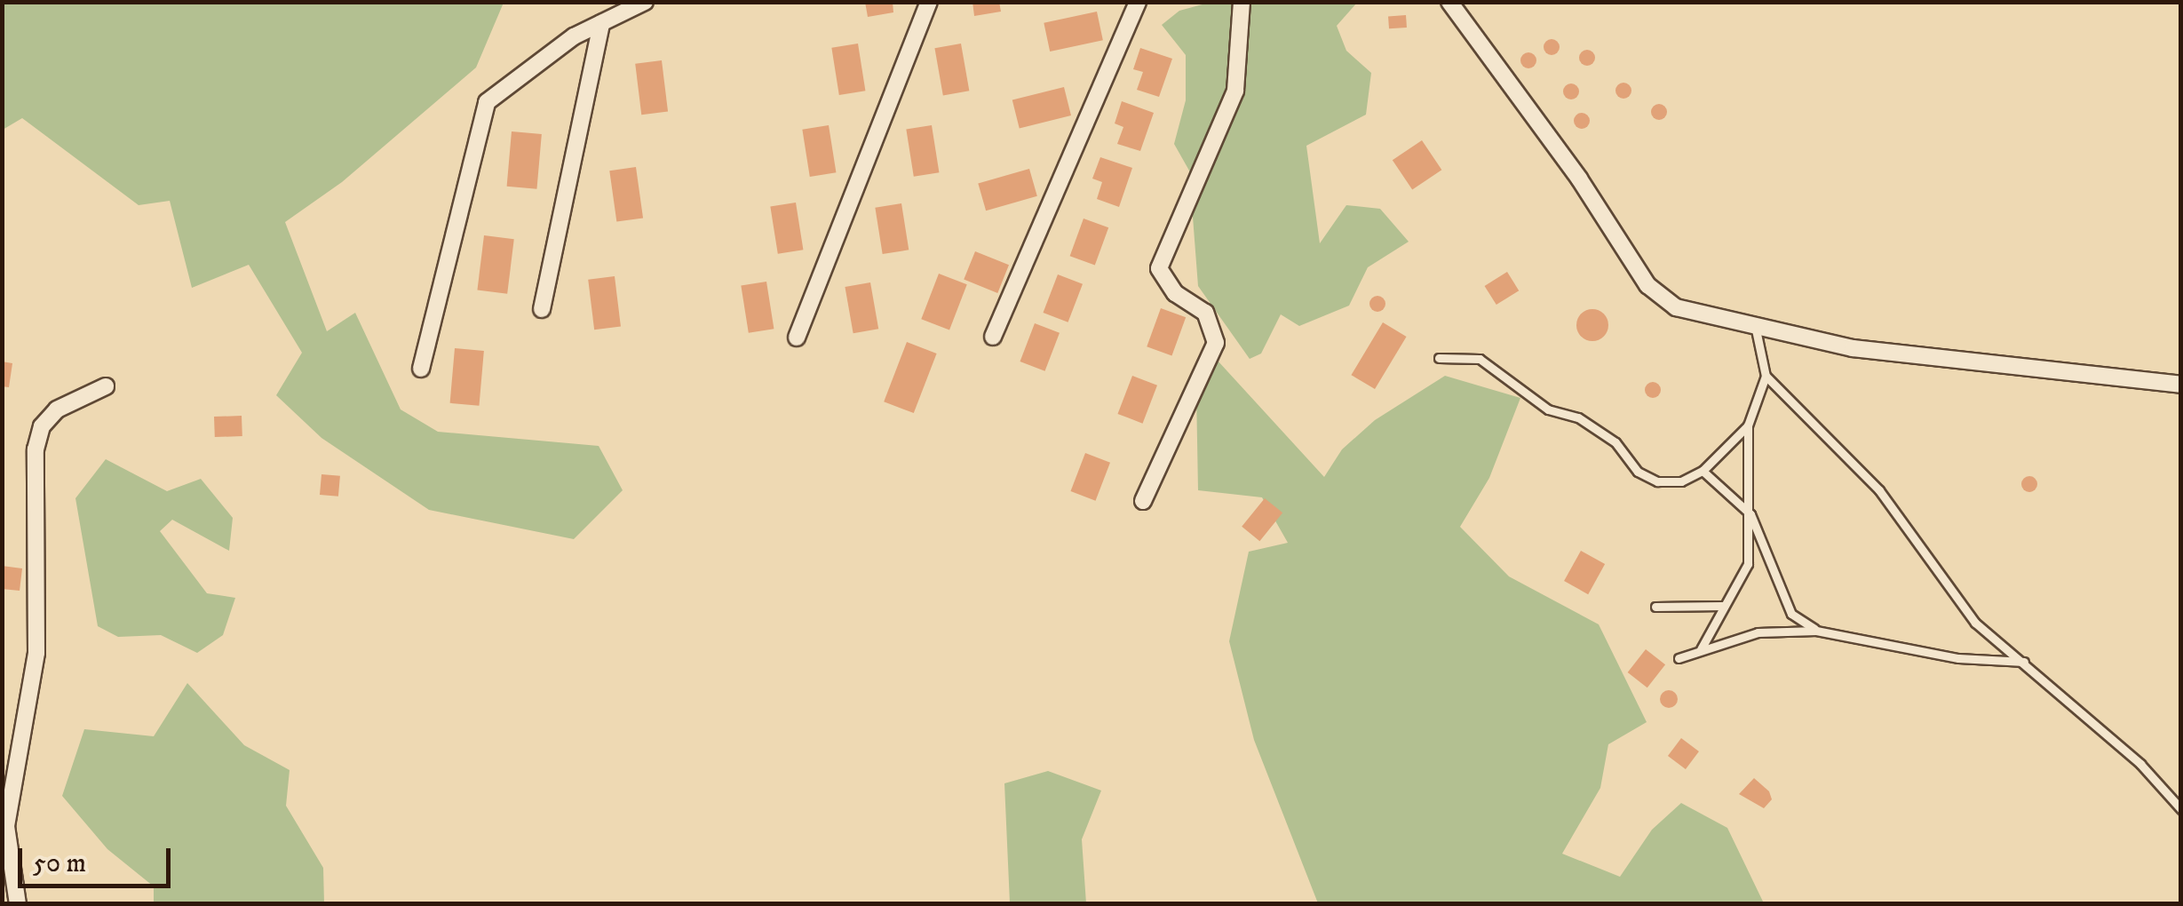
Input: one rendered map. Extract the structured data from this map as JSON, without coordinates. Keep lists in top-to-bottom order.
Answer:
{
  "scale_bar": "50 m"
}
